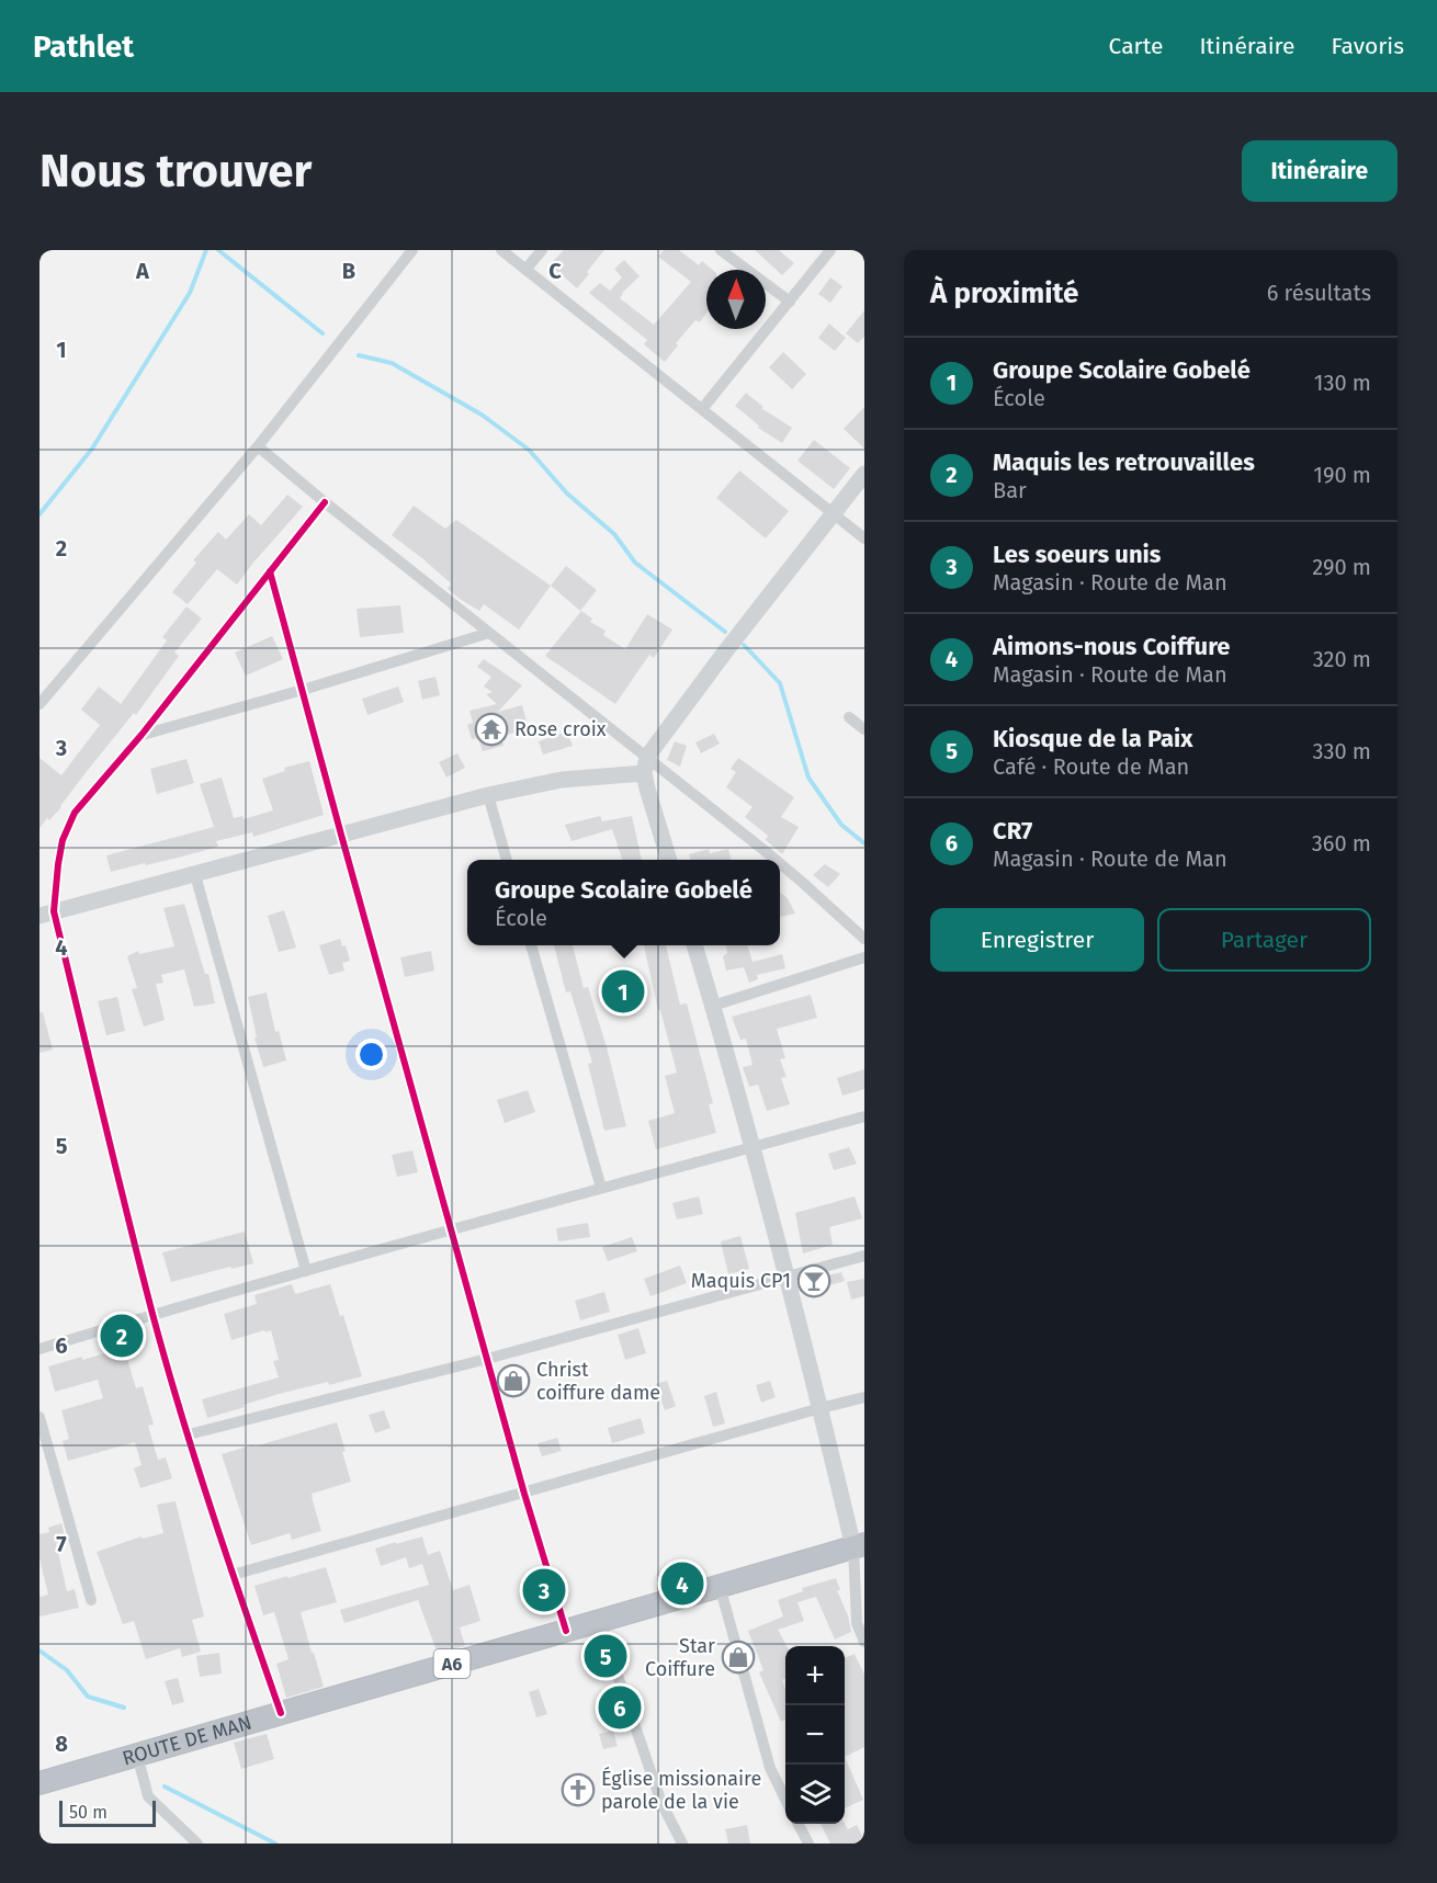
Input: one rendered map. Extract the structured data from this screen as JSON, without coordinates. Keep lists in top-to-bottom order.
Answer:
{
  "streets": {
    "highway": ["A6", "ROUTE DE MAN"]
  },
  "places": {
    "temple": ["Rose croix"],
    "bar": ["Maquis CP1"],
    "shop": ["Christ coiffure dame", "Star Coiffure"],
    "church": ["Église missionaire parole de la vie"]
  },
  "scale_bar": "50 m",
  "north": "top",
  "page": {
    "header": "Pathlet",
    "nav": ["Carte", "Itinéraire", "Favoris"],
    "buttons": [
      "Itinéraire",
      ["Enregistrer", "Partager"]
    ],
    "title": "Nous trouver",
    "heading": ["À proximité", "6 résultats"],
    "list": [
      {
        "mark": "1",
        "name": "Groupe Scolaire Gobelé",
        "note": "École",
        "value": "130 m"
      },
      {
        "mark": "2",
        "name": "Maquis les retrouvailles",
        "note": "Bar",
        "value": "190 m"
      },
      {
        "mark": "3",
        "name": "Les soeurs unis",
        "note": "Magasin · Route de Man",
        "value": "290 m"
      },
      {
        "mark": "4",
        "name": "Aimons-nous Coiffure",
        "note": "Magasin · Route de Man",
        "value": "320 m"
      },
      {
        "mark": "5",
        "name": "Kiosque de la Paix",
        "note": "Café · Route de Man",
        "value": "330 m"
      },
      {
        "mark": "6",
        "name": "CR7",
        "note": "Magasin · Route de Man",
        "value": "360 m"
      }
    ],
    "popup": ["Groupe Scolaire Gobelé", "École"],
    "pins": [
      "1",
      "2",
      "4",
      "3",
      "5",
      "6"
    ],
    "map_buttons": ["+", "−"],
    "scale": "50 m"
  },
  "grid": {
    "columns": ["A", "B", "C"],
    "rows": [
      "1",
      "2",
      "3",
      "4",
      "5",
      "6",
      "7",
      "8"
    ]
  }
}
